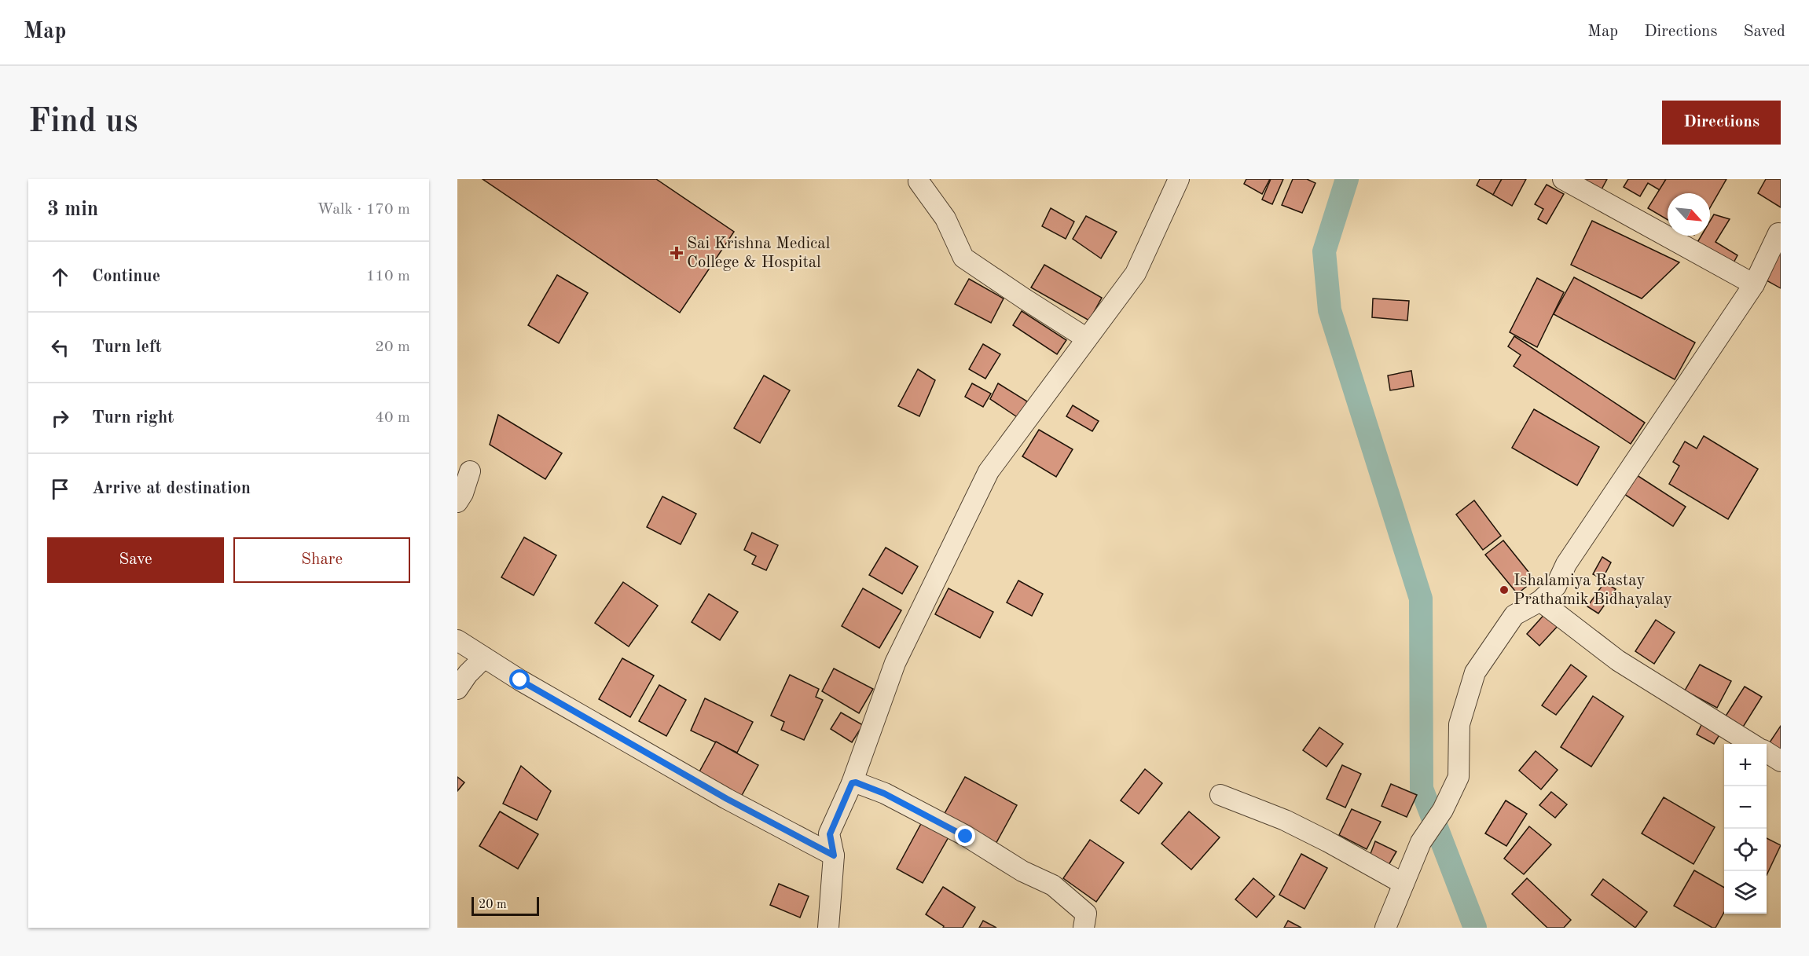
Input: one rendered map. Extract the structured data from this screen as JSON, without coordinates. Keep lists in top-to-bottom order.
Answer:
{
  "places": {
    "health": ["Sai Krishna Medical College & Hospital"],
    "other": ["Ishalamiya Rastay Prathamik Bidhayalay"]
  },
  "scale_bar": "20 m",
  "north": "bottom right",
  "page": {
    "header": "Map",
    "nav": ["Map", "Directions", "Saved"],
    "buttons": [
      "Directions",
      ["Save", "Share"]
    ],
    "title": "Find us",
    "heading": ["3 min", "Walk · 170 m"],
    "list": [
      ["Continue", "110 m"],
      ["Turn left", "20 m"],
      ["Turn right", "40 m"],
      "Arrive at destination"
    ],
    "map_buttons": ["+", "−"],
    "scale": "20 m"
  }
}
